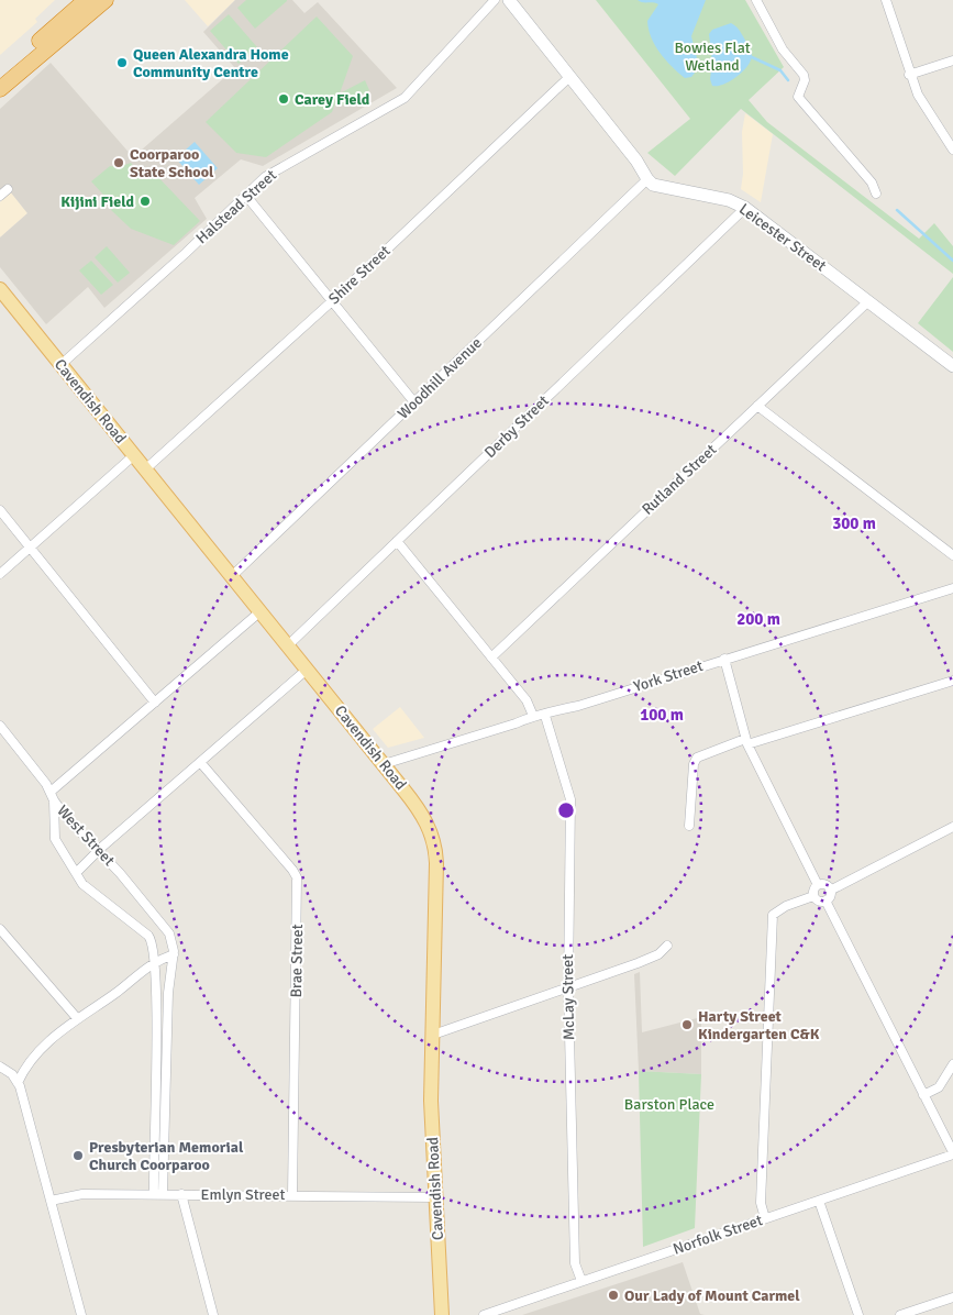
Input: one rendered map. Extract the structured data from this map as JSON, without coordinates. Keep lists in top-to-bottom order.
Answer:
{
  "streets": {
    "main road": ["Cavendish Road"],
    "street": [
      "Halstead Street",
      "Leicester Street",
      "Shire Street",
      "Woodhill Avenue",
      "Derby Street",
      "Rutland Street",
      "York Street",
      "West Street",
      "Brae Street",
      "McLay Street",
      "Emlyn Street",
      "Norfolk Street"
    ]
  },
  "crossings": [
    ["Halstead Street", "Cavendish Road"],
    ["Leicester Street", "Woodhill Avenue"],
    ["Leicester Street", "Derby Street"],
    ["Leicester Street", "Rutland Street"],
    ["Shire Street", "Cavendish Road"],
    ["Woodhill Avenue", "Cavendish Road"],
    ["Cavendish Road", "Derby Street"],
    ["Cavendish Road", "York Street"],
    ["Cavendish Road", "Emlyn Street"],
    ["York Street", "McLay Street"],
    ["West Street", "Emlyn Street"],
    ["Brae Street", "Emlyn Street"],
    ["McLay Street", "Norfolk Street"]
  ],
  "parks": ["Bowies Flat Wetland", "Barston Place"],
  "places": [
    "Queen Alexandra Home Community Centre",
    "Carey Field",
    "Coorparoo State School",
    "Kijini Field",
    "Harty Street Kindergarten C&K",
    "Presbyterian Memorial Church Coorparoo",
    "Our Lady of Mount Carmel"
  ],
  "rings": ["300 m", "200 m", "100 m"]
}
